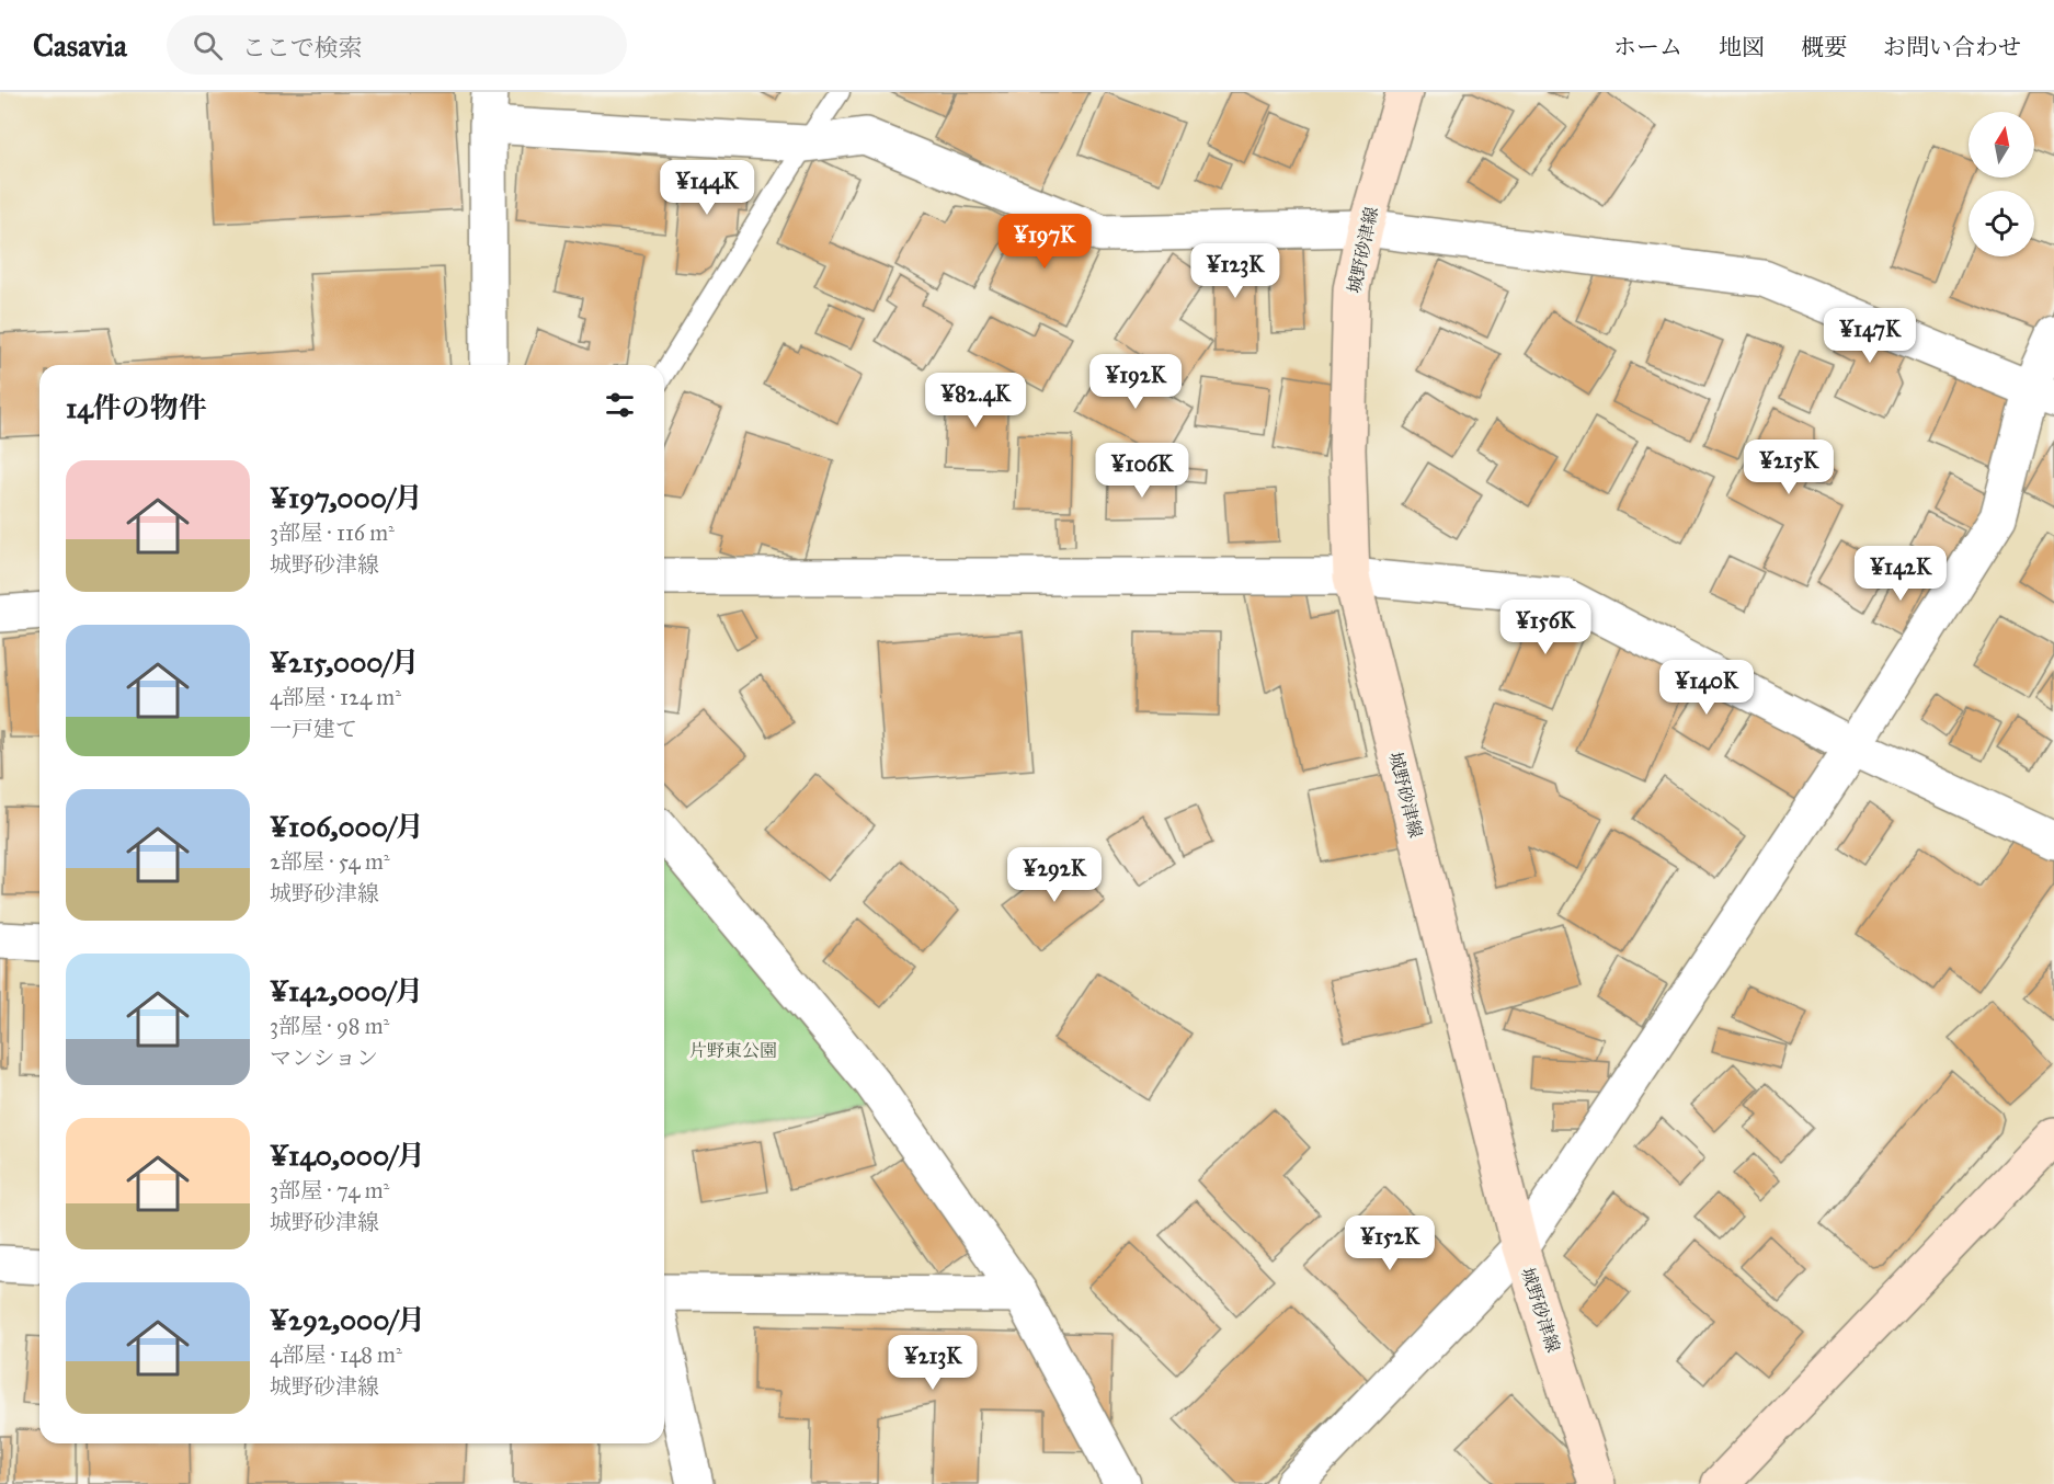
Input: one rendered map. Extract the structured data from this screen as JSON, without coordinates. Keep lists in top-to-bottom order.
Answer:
{
  "streets": {
    "main road": ["城野砂津線"]
  },
  "parks": ["片野東公園"],
  "north": "top",
  "page": {
    "header": "Casavia",
    "search": "ここで検索",
    "nav": [
      "ホーム",
      "地図",
      "概要",
      "お問い合わせ"
    ],
    "price": [
      "¥144K",
      "¥197K",
      "¥123K",
      "¥147K",
      "¥192K",
      "¥82.4K",
      "¥215K",
      "¥106K",
      "¥142K",
      "¥156K",
      "¥140K",
      "¥292K",
      "¥152K",
      "¥213K"
    ],
    "heading": "14件の物件",
    "list": [
      {
        "name": "¥197,000/月",
        "note": "3部屋 · 116 m² · 城野砂津線"
      },
      {
        "name": "¥215,000/月",
        "note": "4部屋 · 124 m² · 一戸建て"
      },
      {
        "name": "¥106,000/月",
        "note": "2部屋 · 54 m² · 城野砂津線"
      },
      {
        "name": "¥142,000/月",
        "note": "3部屋 · 98 m² · マンション"
      },
      {
        "name": "¥140,000/月",
        "note": "3部屋 · 74 m² · 城野砂津線"
      },
      {
        "name": "¥292,000/月",
        "note": "4部屋 · 148 m² · 城野砂津線"
      }
    ]
  }
}
